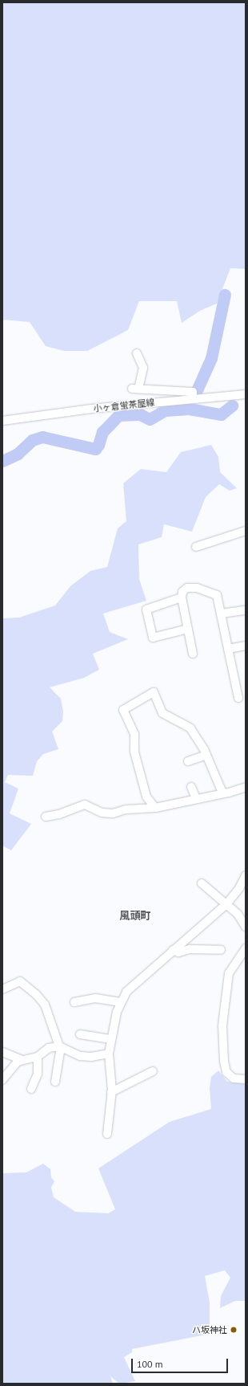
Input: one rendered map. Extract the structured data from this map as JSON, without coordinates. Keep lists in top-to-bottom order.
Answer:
{
  "streets": {
    "street": ["小ヶ倉蛍茶屋線"]
  },
  "districts": ["風頭町"],
  "places": ["ハ坂神社"],
  "scale_bar": "100 m"
}
